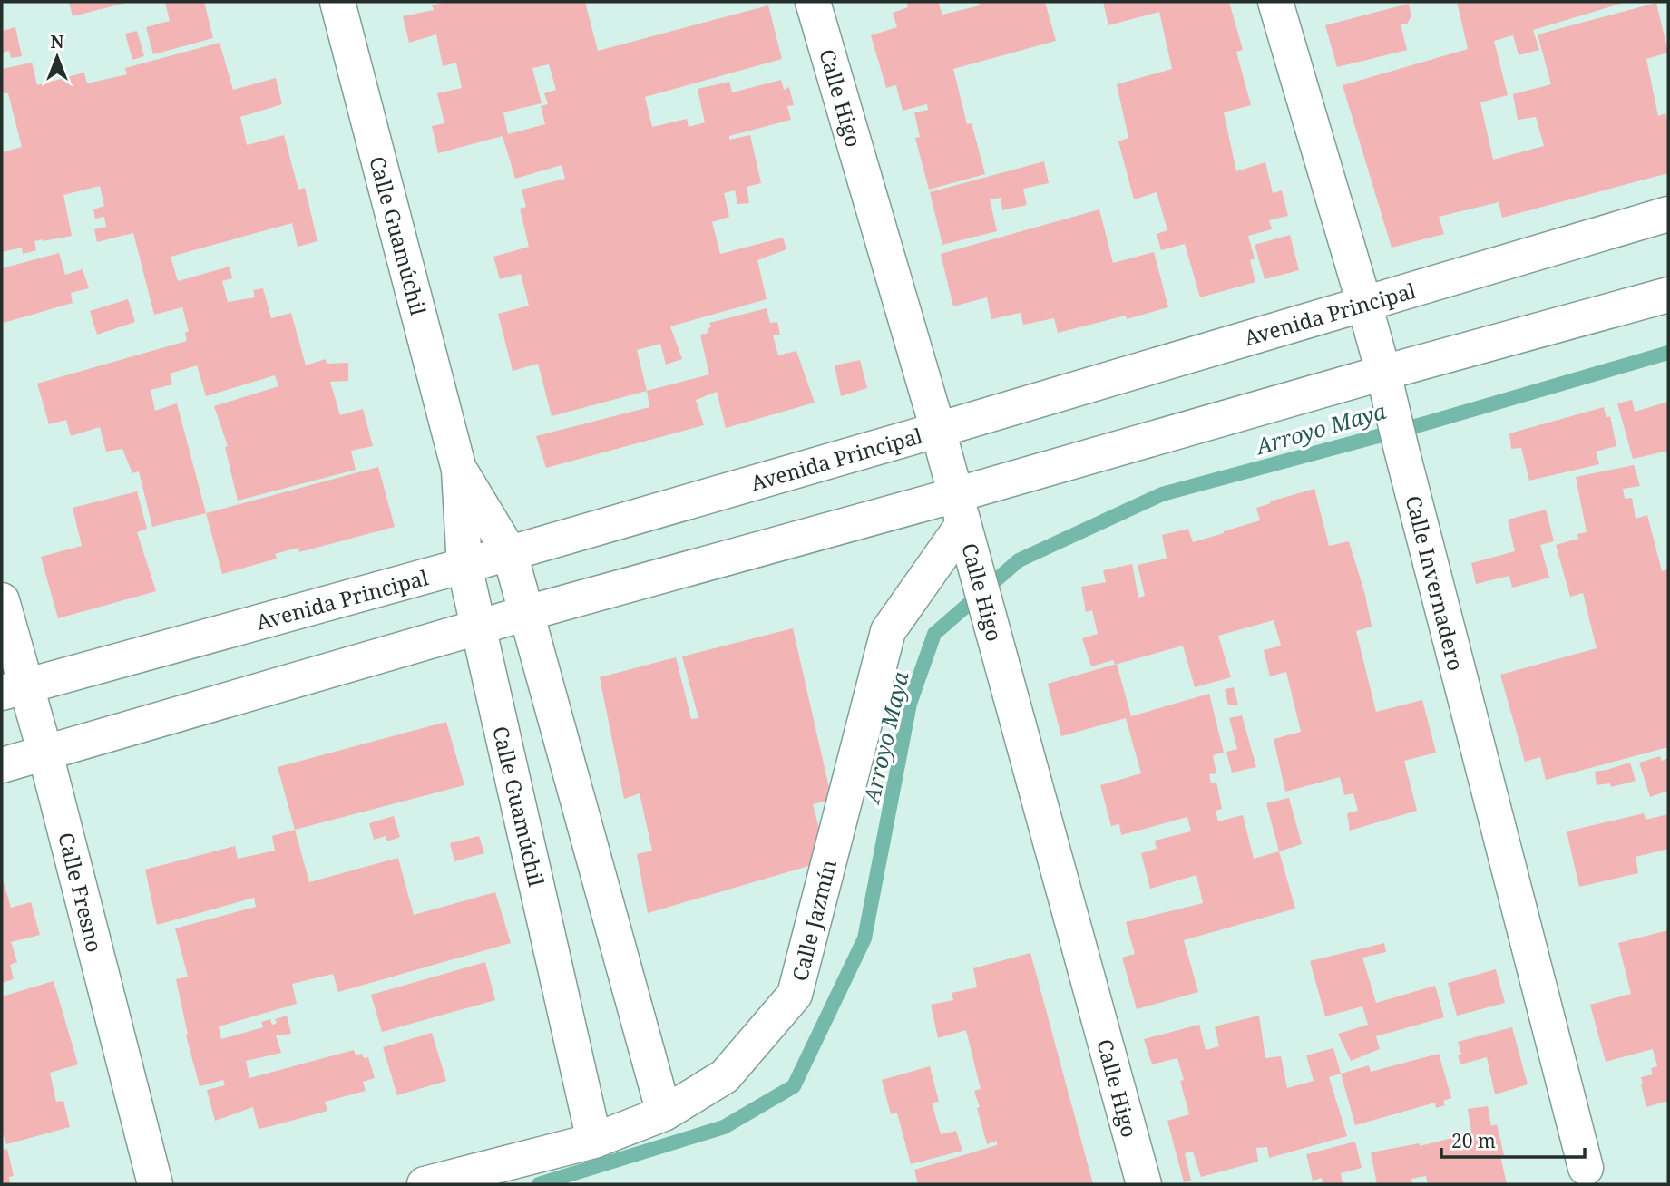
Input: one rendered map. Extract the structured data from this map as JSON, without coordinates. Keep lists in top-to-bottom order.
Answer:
{
  "streets": {
    "street": [
      "Calle Higo",
      "Calle Guamúchil",
      "Avenida Principal",
      "Calle Invernadero",
      "Calle Fresno",
      "Calle Jazmín"
    ]
  },
  "crossings": [
    ["Calle Higo", "Avenida Principal"],
    ["Calle Higo", "Calle Jazmín"],
    ["Calle Guamúchil", "Avenida Principal"],
    ["Calle Guamúchil", "Calle Jazmín"],
    ["Avenida Principal", "Calle Invernadero"],
    ["Avenida Principal", "Calle Fresno"]
  ],
  "water": ["Arroyo Maya"],
  "scale_bar": "20 m",
  "north": "top"
}
